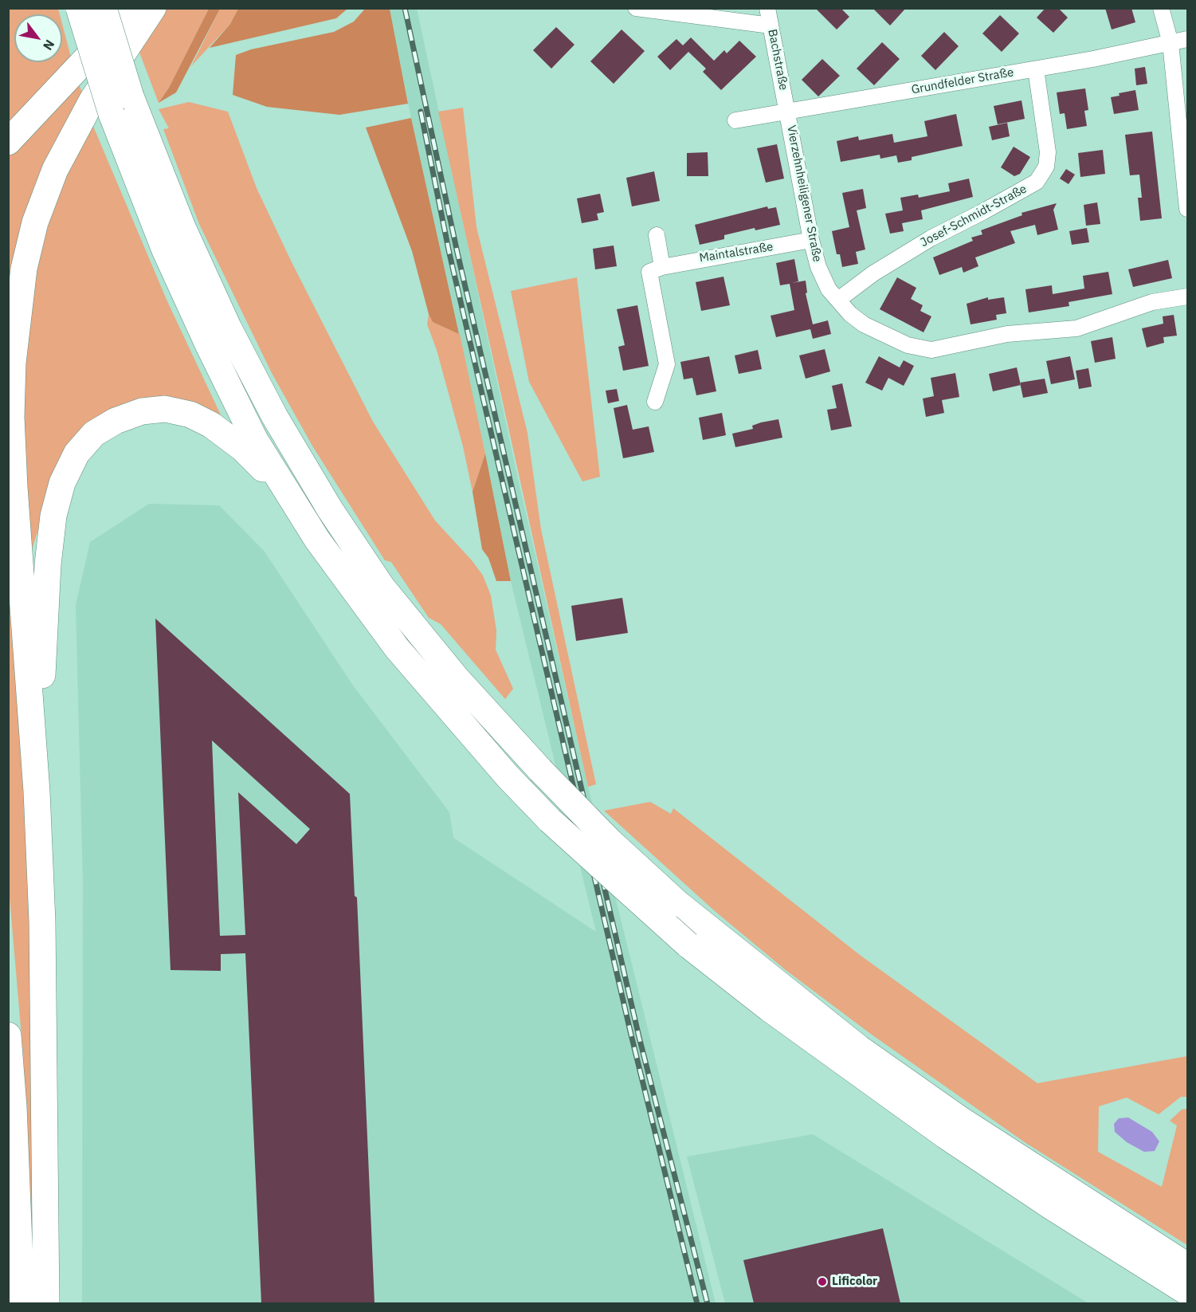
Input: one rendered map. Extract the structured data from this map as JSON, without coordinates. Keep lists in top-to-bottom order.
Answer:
{
  "streets": {
    "street": [
      "Bachstraße",
      "Grundfelder Straße",
      "Vierzehnheiligener Straße",
      "Josef-Schmidt-Straße",
      "Maintalstraße"
    ]
  },
  "crossings": [
    ["Bachstraße", "Grundfelder Straße"],
    ["Bachstraße", "Vierzehnheiligener Straße"],
    ["Grundfelder Straße", "Vierzehnheiligener Straße"],
    ["Grundfelder Straße", "Josef-Schmidt-Straße"],
    ["Vierzehnheiligener Straße", "Josef-Schmidt-Straße"],
    ["Vierzehnheiligener Straße", "Maintalstraße"]
  ],
  "places": ["Lificolor"],
  "north": "bottom right"
}
